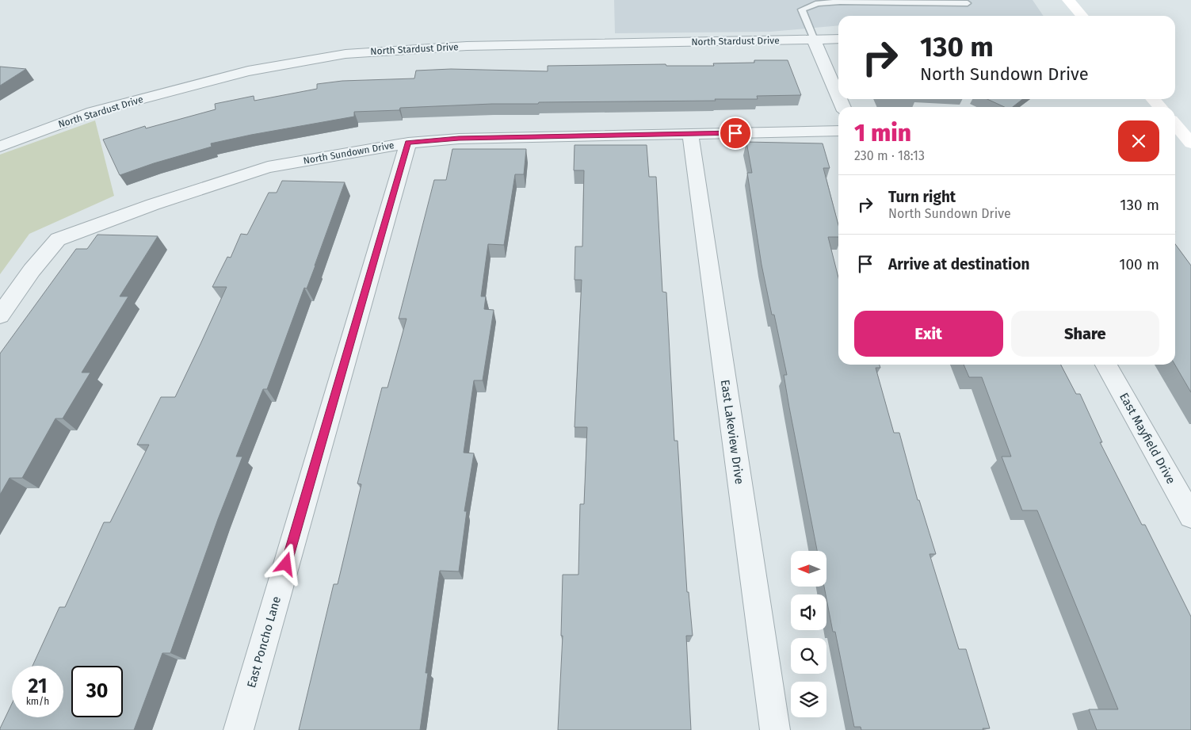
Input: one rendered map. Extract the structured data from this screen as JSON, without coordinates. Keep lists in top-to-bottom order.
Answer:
{
  "streets": {
    "street": [
      "North Stardust Drive",
      "North Sundown Drive",
      "East Lakeview Drive",
      "East Mayfield Drive",
      "East Poncho Lane"
    ]
  },
  "crossings": [
    ["North Sundown Drive", "East Lakeview Drive"],
    ["North Sundown Drive", "East Poncho Lane"]
  ],
  "north": "left",
  "page": {
    "turn": ["130 m", "North Sundown Drive"],
    "heading": ["1 min", "230 m · 18:13"],
    "list": [
      {
        "name": "Turn right",
        "note": "North Sundown Drive",
        "value": "130 m"
      },
      {
        "name": "Arrive at destination",
        "value": "100 m"
      }
    ],
    "buttons": ["Exit", "Share"],
    "speed": "21 km/h",
    "limit": "30"
  }
}
